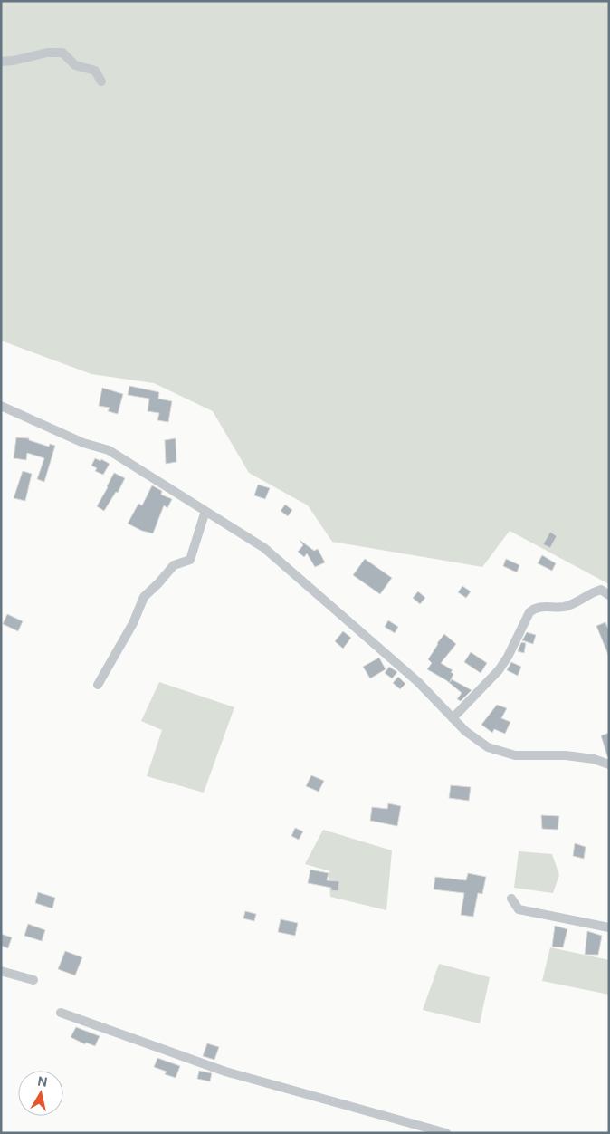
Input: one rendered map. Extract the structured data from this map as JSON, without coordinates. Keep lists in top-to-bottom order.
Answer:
{
  "north": "top"
}
